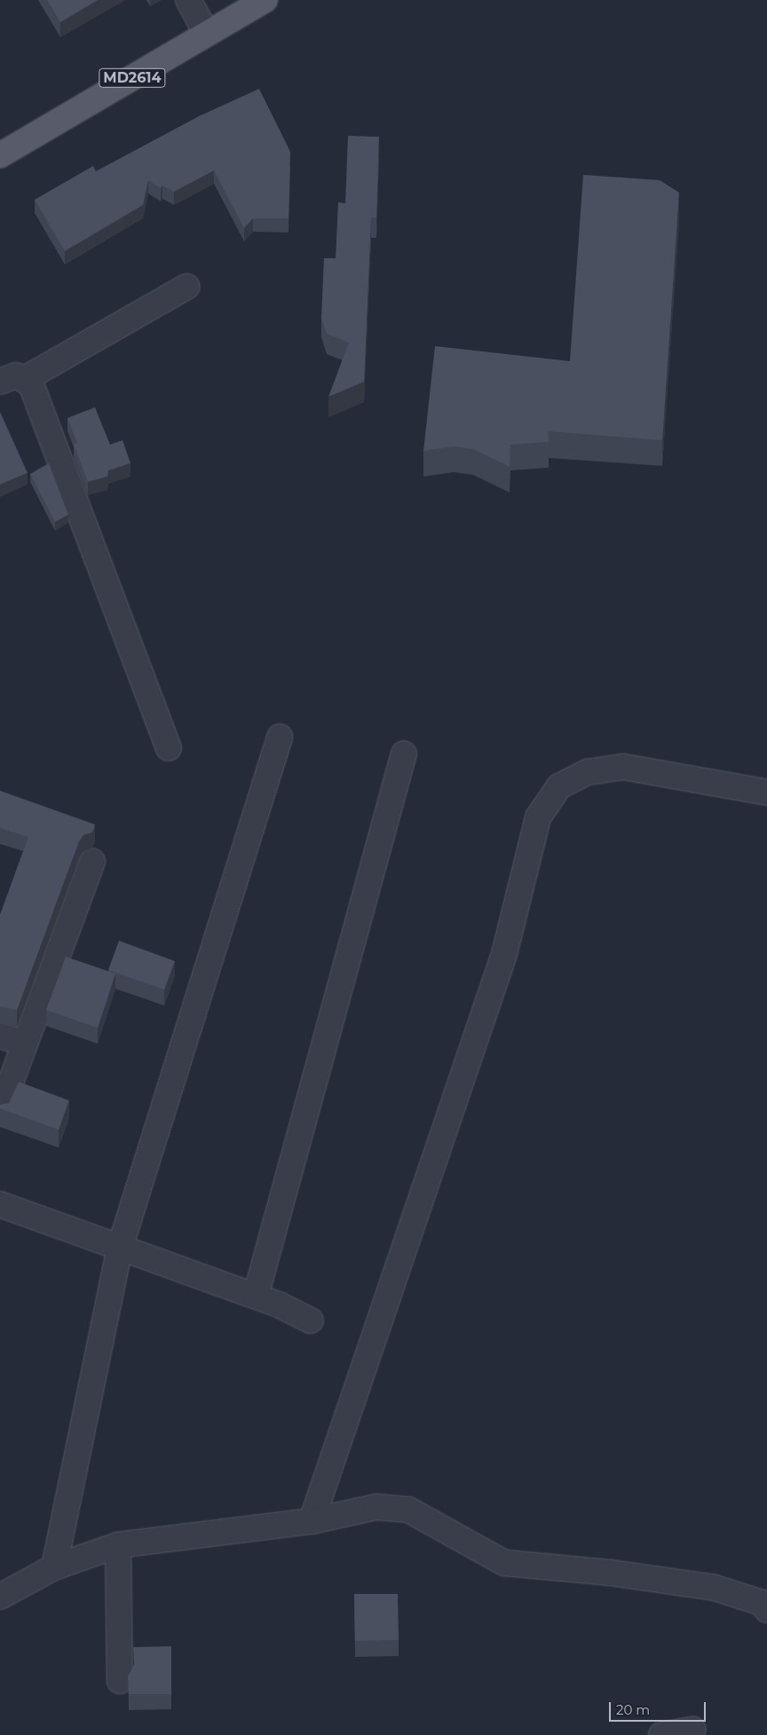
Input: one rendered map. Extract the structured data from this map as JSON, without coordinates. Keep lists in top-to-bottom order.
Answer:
{
  "streets": {
    "main road": ["MD2614"]
  },
  "scale_bar": "20 m"
}
